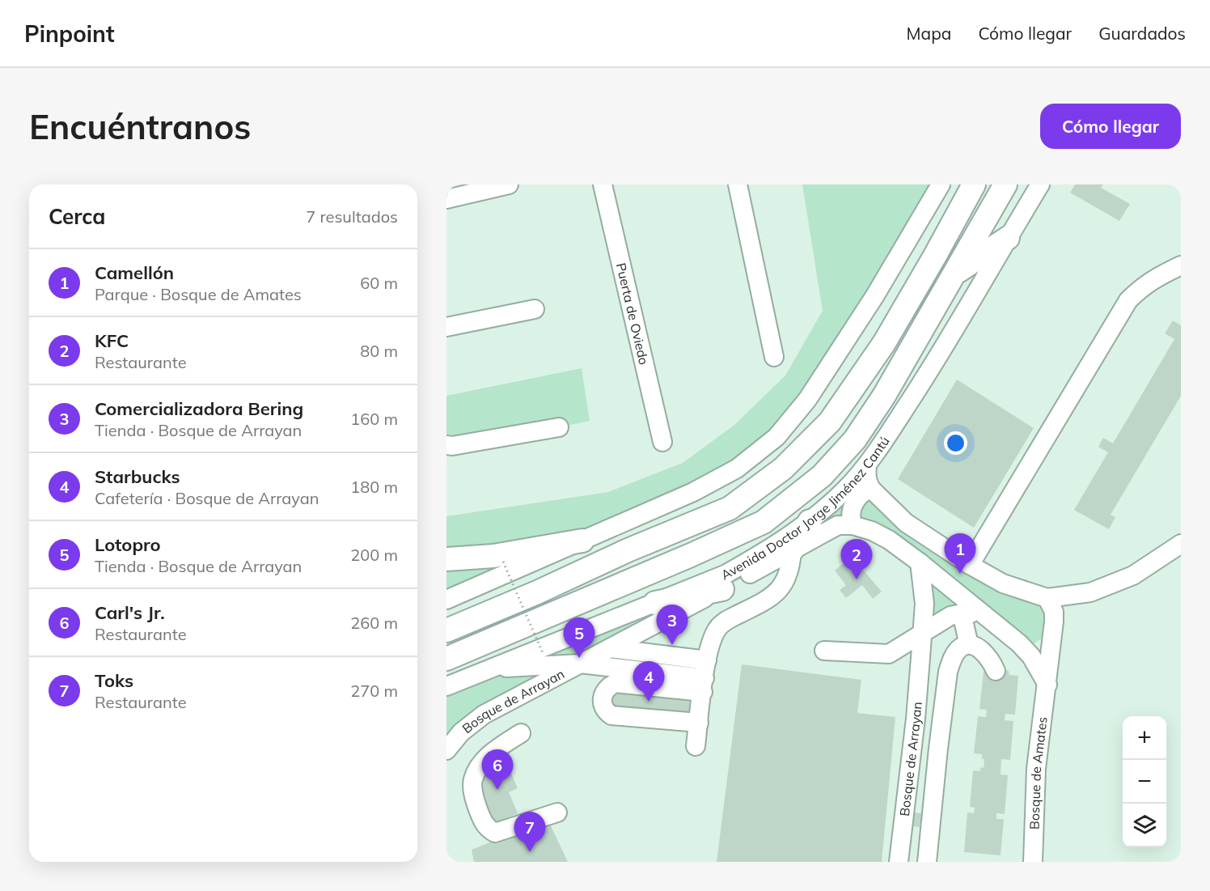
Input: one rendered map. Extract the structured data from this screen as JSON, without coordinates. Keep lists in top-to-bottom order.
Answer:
{
  "streets": {
    "main road": ["Avenida Doctor Jorge Jiménez Cantú"],
    "street": ["Puerta de Oviedo", "Bosque de Arrayan", "Bosque de Amates"]
  },
  "page": {
    "header": "Pinpoint",
    "nav": ["Mapa", "Cómo llegar", "Guardados"],
    "buttons": "Cómo llegar",
    "title": "Encuéntranos",
    "heading": ["Cerca", "7 resultados"],
    "list": [
      {
        "mark": "1",
        "name": "Camellón",
        "note": "Parque · Bosque de Amates",
        "value": "60 m"
      },
      {
        "mark": "2",
        "name": "KFC",
        "note": "Restaurante",
        "value": "80 m"
      },
      {
        "mark": "3",
        "name": "Comercializadora Bering",
        "note": "Tienda · Bosque de Arrayan",
        "value": "160 m"
      },
      {
        "mark": "4",
        "name": "Starbucks",
        "note": "Cafetería · Bosque de Arrayan",
        "value": "180 m"
      },
      {
        "mark": "5",
        "name": "Lotopro",
        "note": "Tienda · Bosque de Arrayan",
        "value": "200 m"
      },
      {
        "mark": "6",
        "name": "Carl's Jr.",
        "note": "Restaurante",
        "value": "260 m"
      },
      {
        "mark": "7",
        "name": "Toks",
        "note": "Restaurante",
        "value": "270 m"
      }
    ],
    "pins": [
      "1",
      "2",
      "3",
      "5",
      "4",
      "6",
      "7"
    ],
    "map_buttons": ["+", "−"]
  }
}
